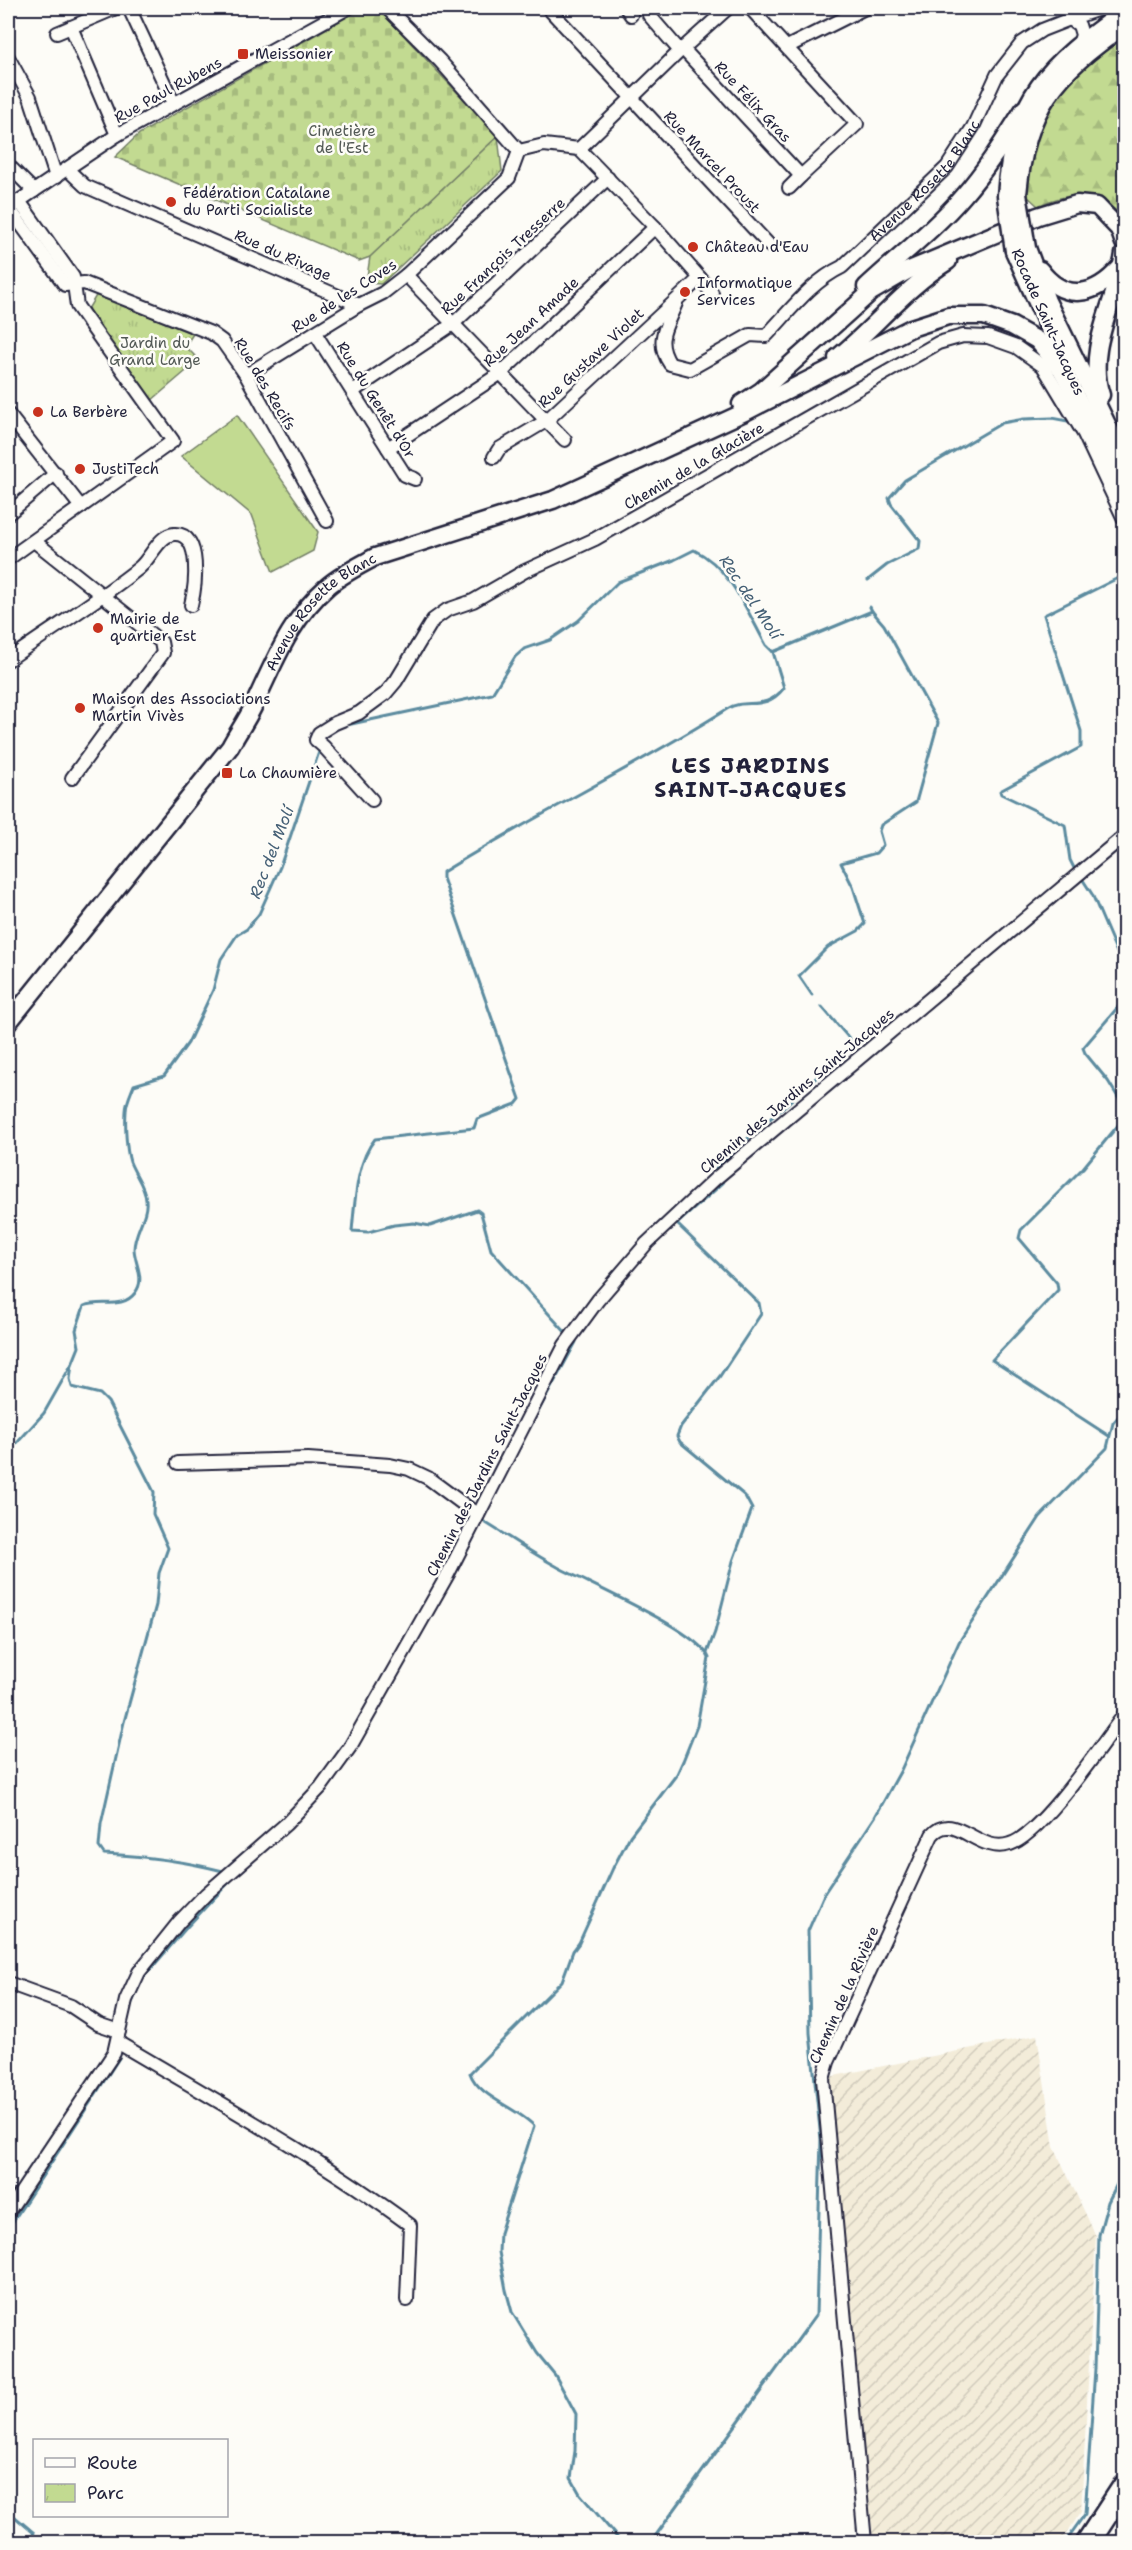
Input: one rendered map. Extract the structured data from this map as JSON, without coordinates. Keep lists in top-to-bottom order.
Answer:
{
  "streets": {
    "main road": ["Avenue Rosette Blanc", "Rocade Saint-Jacques"],
    "street": [
      "Rue Paul Rubens",
      "Rue Félix Gras",
      "Rue Marcel Proust",
      "Rue du Rivage",
      "Rue François Tresserre",
      "Rue de les Coves",
      "Rue Jean Amade",
      "Rue Gustave Violet",
      "Rue des Recifs",
      "Rue du Genêt d'Or",
      "Chemin de la Glacière",
      "Chemin des Jardins Saint-Jacques",
      "Chemin de la Rivière"
    ]
  },
  "crossings": [
    ["Rue Paul Rubens", "Rue du Rivage"],
    ["Avenue Rosette Blanc", "Rue Gustave Violet"],
    ["Rue du Rivage", "Rue de les Coves"],
    ["Rue François Tresserre", "Rue du Genêt d'Or"],
    ["Rue de les Coves", "Rue des Recifs"],
    ["Rue de les Coves", "Rue du Genêt d'Or"],
    ["Rue Jean Amade", "Rue du Genêt d'Or"]
  ],
  "districts": ["LES JARDINS SAINT-JACQUES"],
  "water": ["Rec del Molí"],
  "parks": ["Cimetière de l'Est", "Jardin du Grand Large"],
  "places": {
    "transit": ["Meissonier", "La Chaumière"],
    "other": [
      "Fédération Catalane du Parti Socialiste",
      "Château d'Eau",
      "Informatique Services",
      "La Berbère",
      "JustiTech",
      "Mairie de quartier Est",
      "Maison des Associations Martin Vivès"
    ]
  },
  "legend": ["Route", "Parc"]
}
